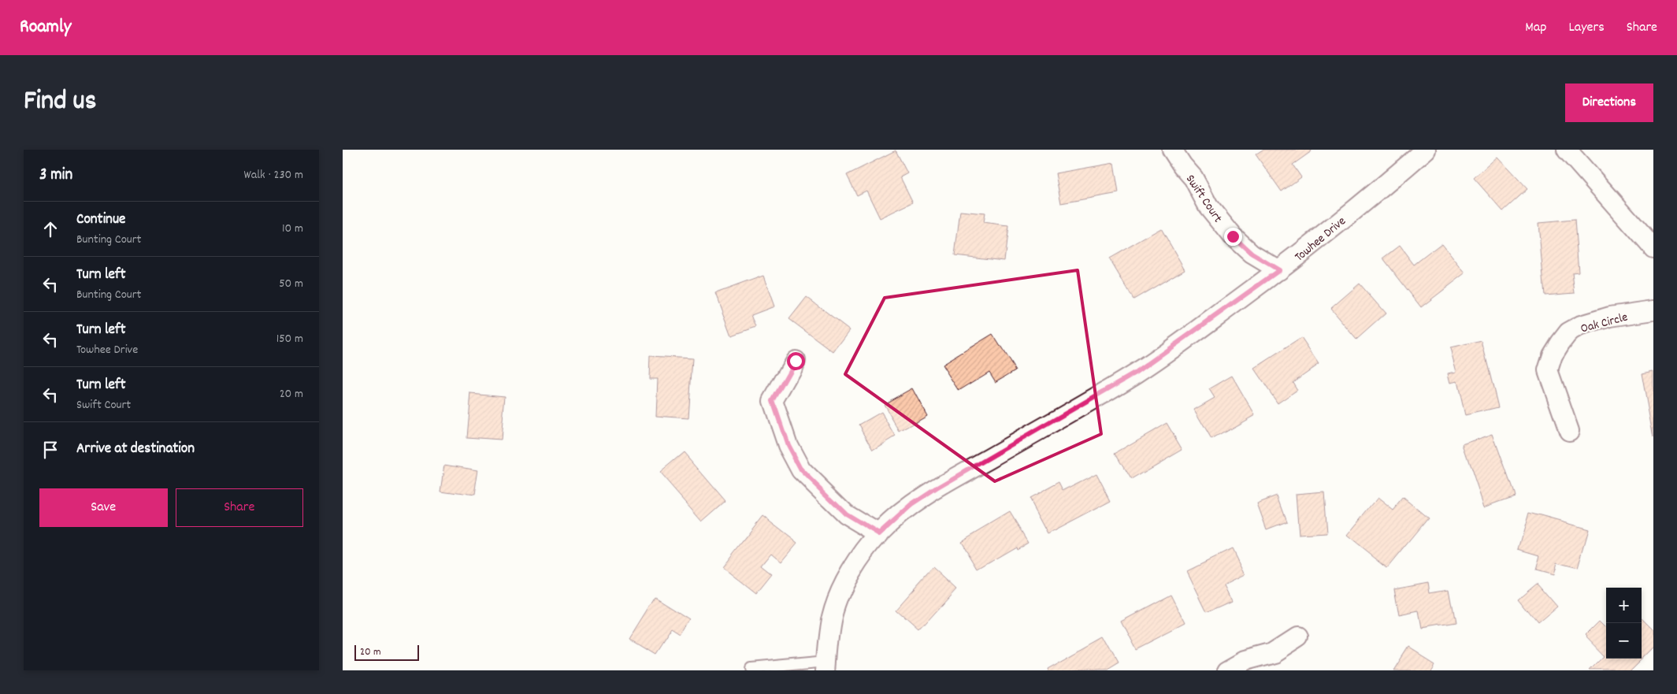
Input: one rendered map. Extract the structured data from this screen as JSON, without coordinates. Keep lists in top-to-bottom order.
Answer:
{
  "streets": {
    "street": ["Swift Court", "Towhee Drive", "Oak Circle"]
  },
  "crossings": [
    ["Swift Court", "Towhee Drive"]
  ],
  "scale_bar": "20 m",
  "page": {
    "header": "Roamly",
    "nav": ["Map", "Layers", "Share"],
    "title": "Find us",
    "buttons": [
      "Directions",
      ["Save", "Share"]
    ],
    "heading": ["3 min", "Walk · 230 m"],
    "list": [
      ["Continue", "Bunting Court", "10 m"],
      ["Turn left", "Bunting Court", "50 m"],
      ["Turn left", "Towhee Drive", "150 m"],
      ["Turn left", "Swift Court", "20 m"],
      "Arrive at destination"
    ],
    "map_buttons": ["+", "−"],
    "scale": "20 m"
  }
}
